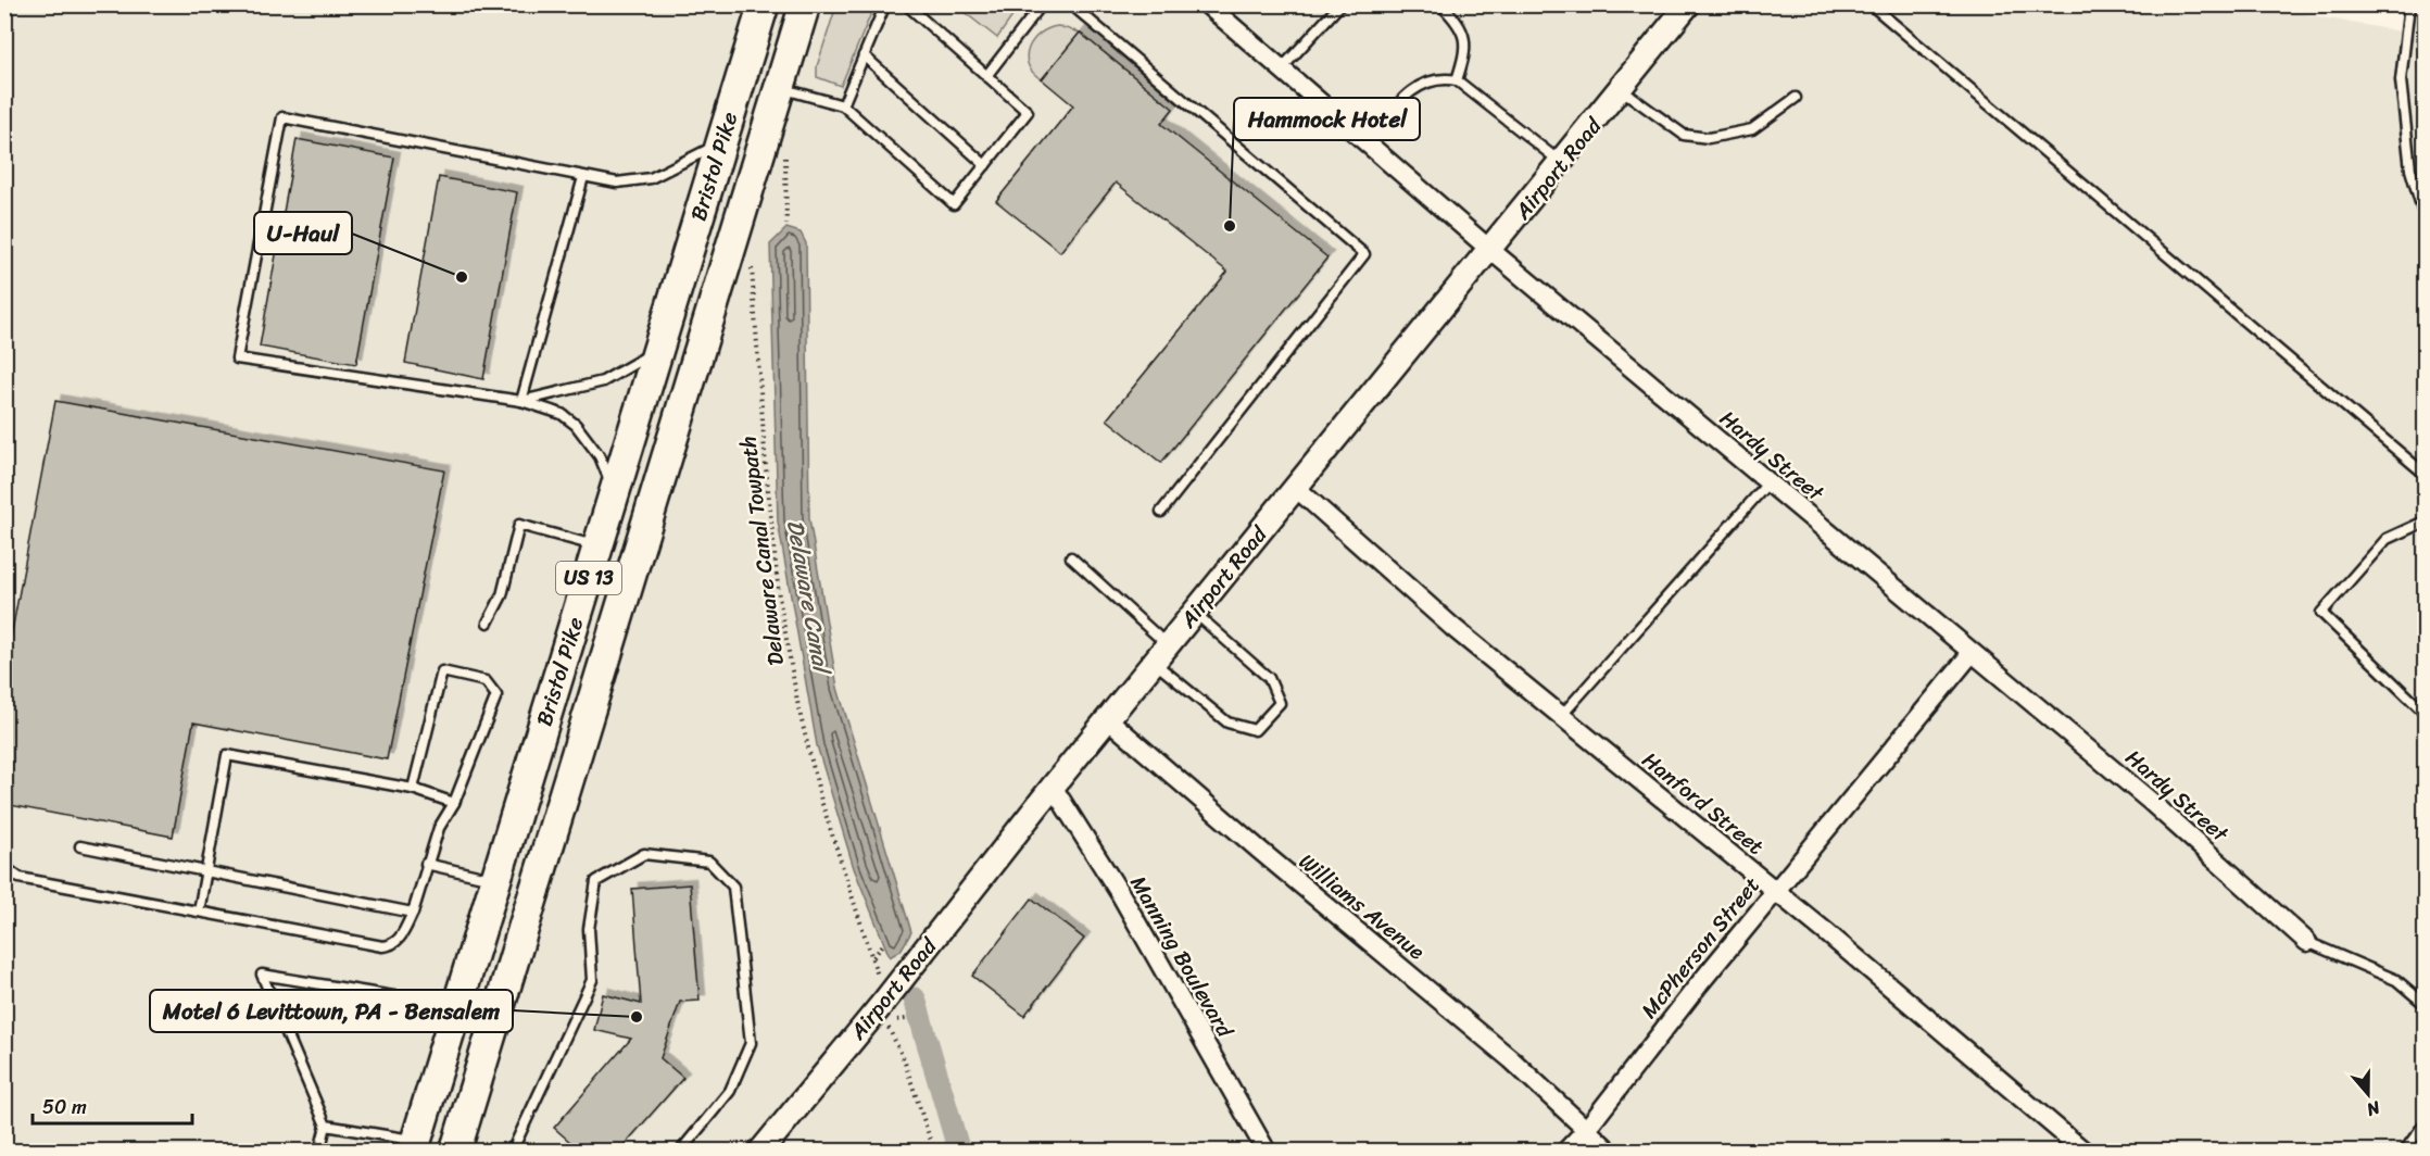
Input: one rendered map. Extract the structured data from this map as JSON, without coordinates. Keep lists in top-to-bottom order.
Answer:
{
  "streets": {
    "highway": ["Bristol Pike", "US 13"],
    "street": [
      "Airport Road",
      "Hardy Street",
      "Hanford Street",
      "Williams Avenue",
      "McPherson Street",
      "Manning Boulevard"
    ],
    "path": ["Delaware Canal Towpath"]
  },
  "crossings": [
    ["Airport Road", "Hardy Street"],
    ["Airport Road", "Hanford Street"],
    ["Airport Road", "Williams Avenue"],
    ["Airport Road", "Manning Boulevard"],
    ["Hardy Street", "McPherson Street"],
    ["Hanford Street", "McPherson Street"],
    ["Williams Avenue", "McPherson Street"]
  ],
  "water": ["Delaware Canal"],
  "places": ["Hammock Hotel", "U-Haul", "Motel 6 Levittown, PA - Bensalem"],
  "scale_bar": "50 m",
  "north": "bottom"
}
